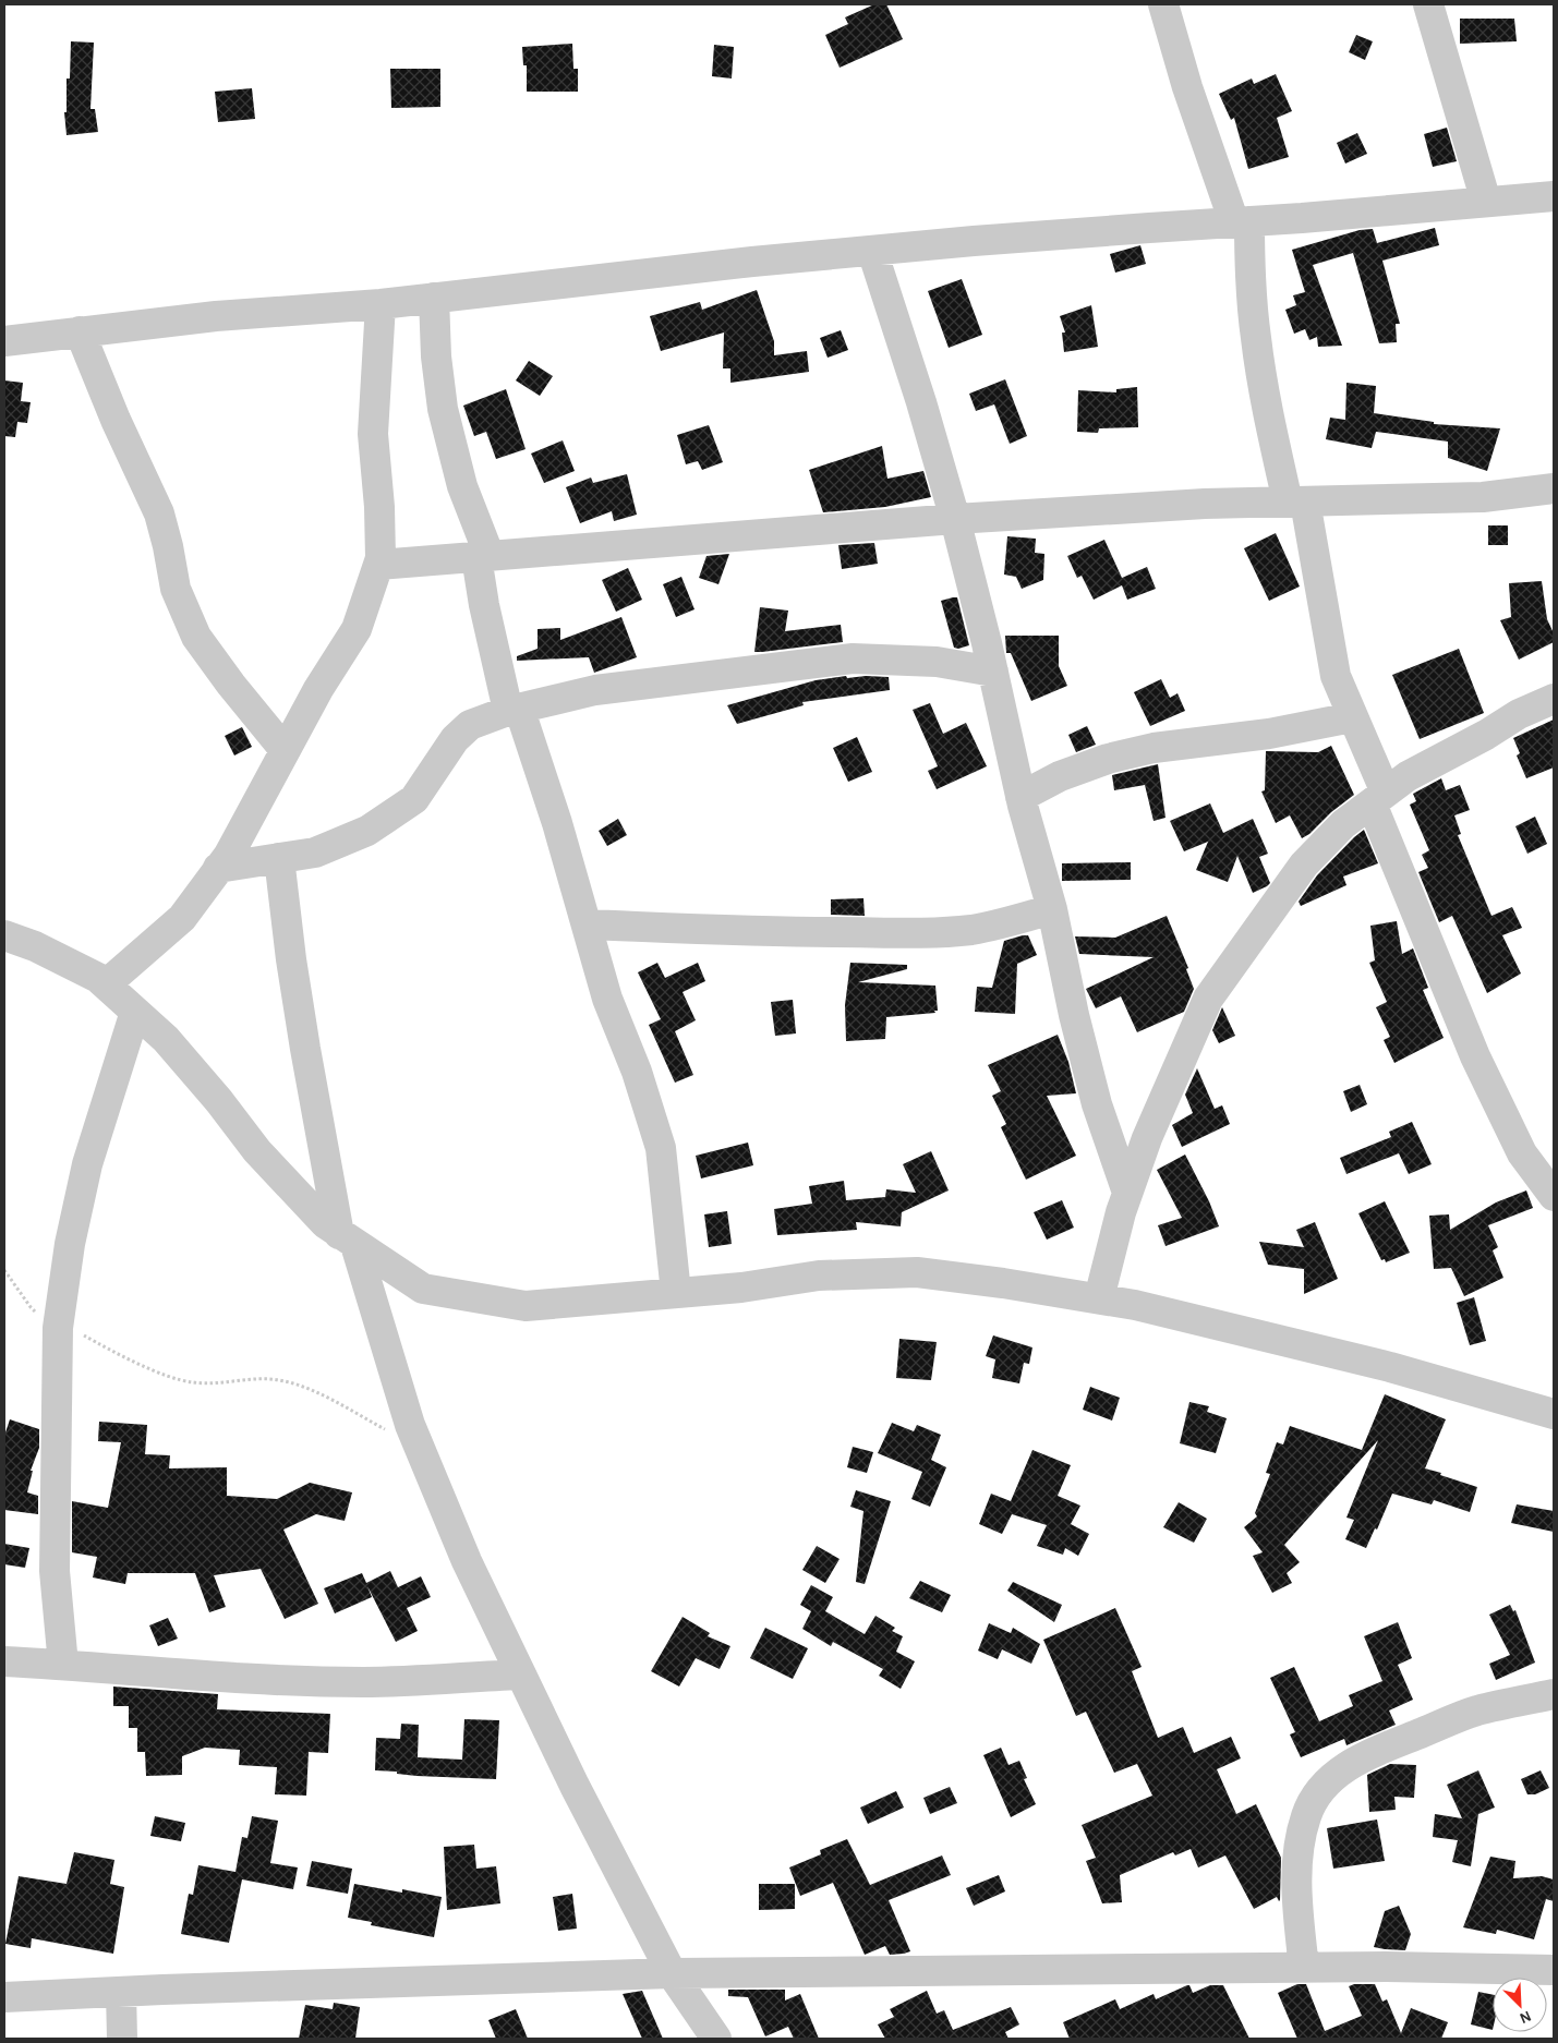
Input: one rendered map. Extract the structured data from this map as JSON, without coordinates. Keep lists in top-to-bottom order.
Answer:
{
  "north": "bottom right"
}
